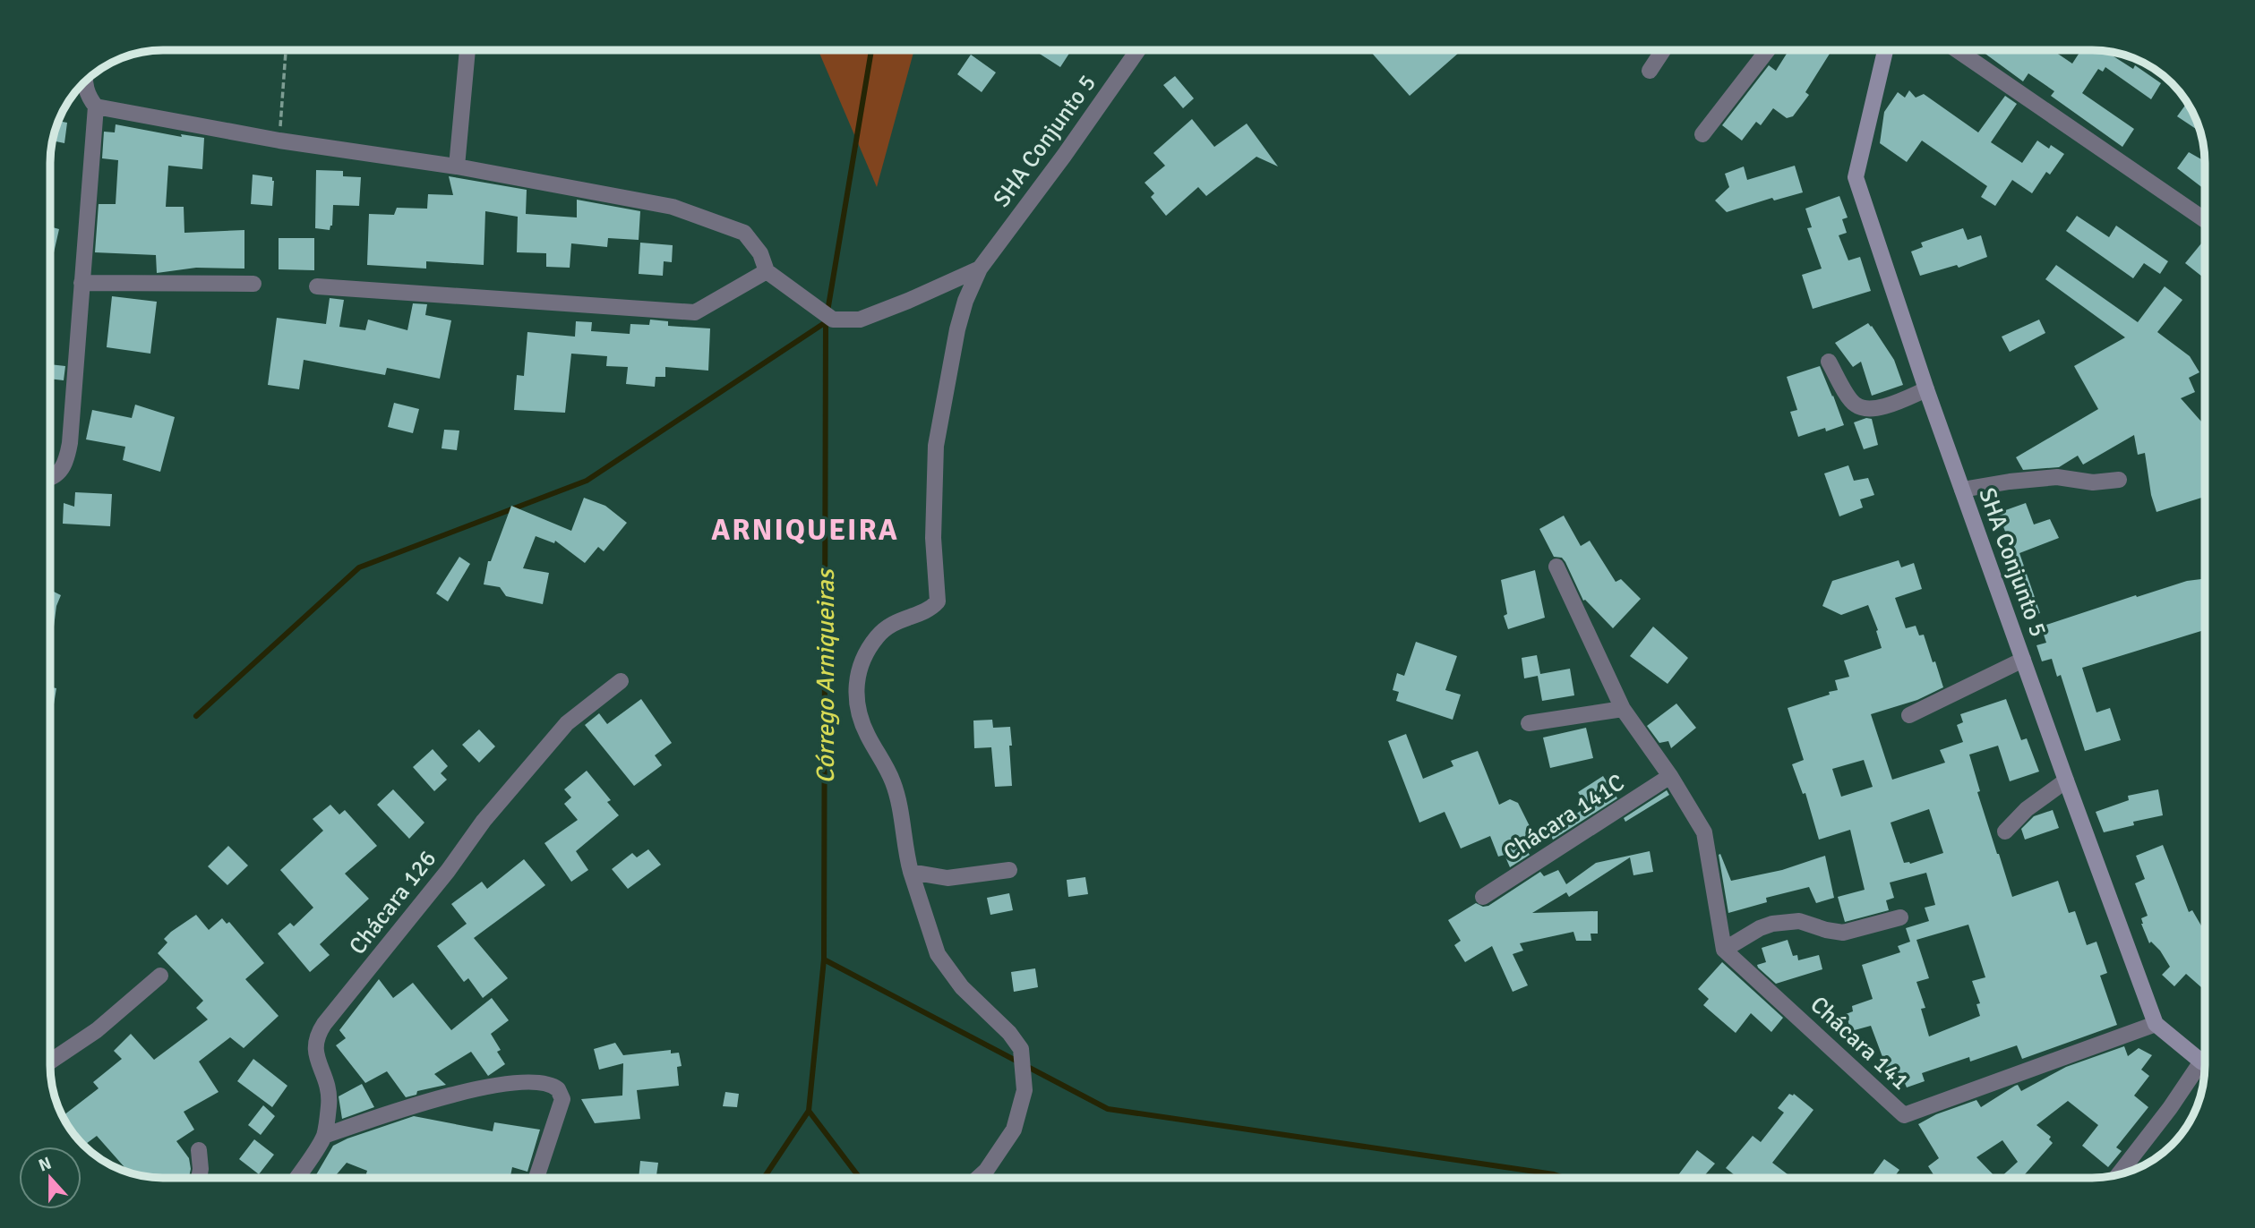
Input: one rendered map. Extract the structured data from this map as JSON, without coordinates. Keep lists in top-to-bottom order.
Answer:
{
  "streets": {
    "street": [
      "SHA Conjunto 5",
      "Chácara 141C",
      "Chácara 126",
      "Chácara 141"
    ]
  },
  "crossings": [
    ["SHA Conjunto 5", "Chácara 141"]
  ],
  "districts": ["ARNIQUEIRA"],
  "water": ["Córrego Arniqueiras"],
  "north": "top"
}
